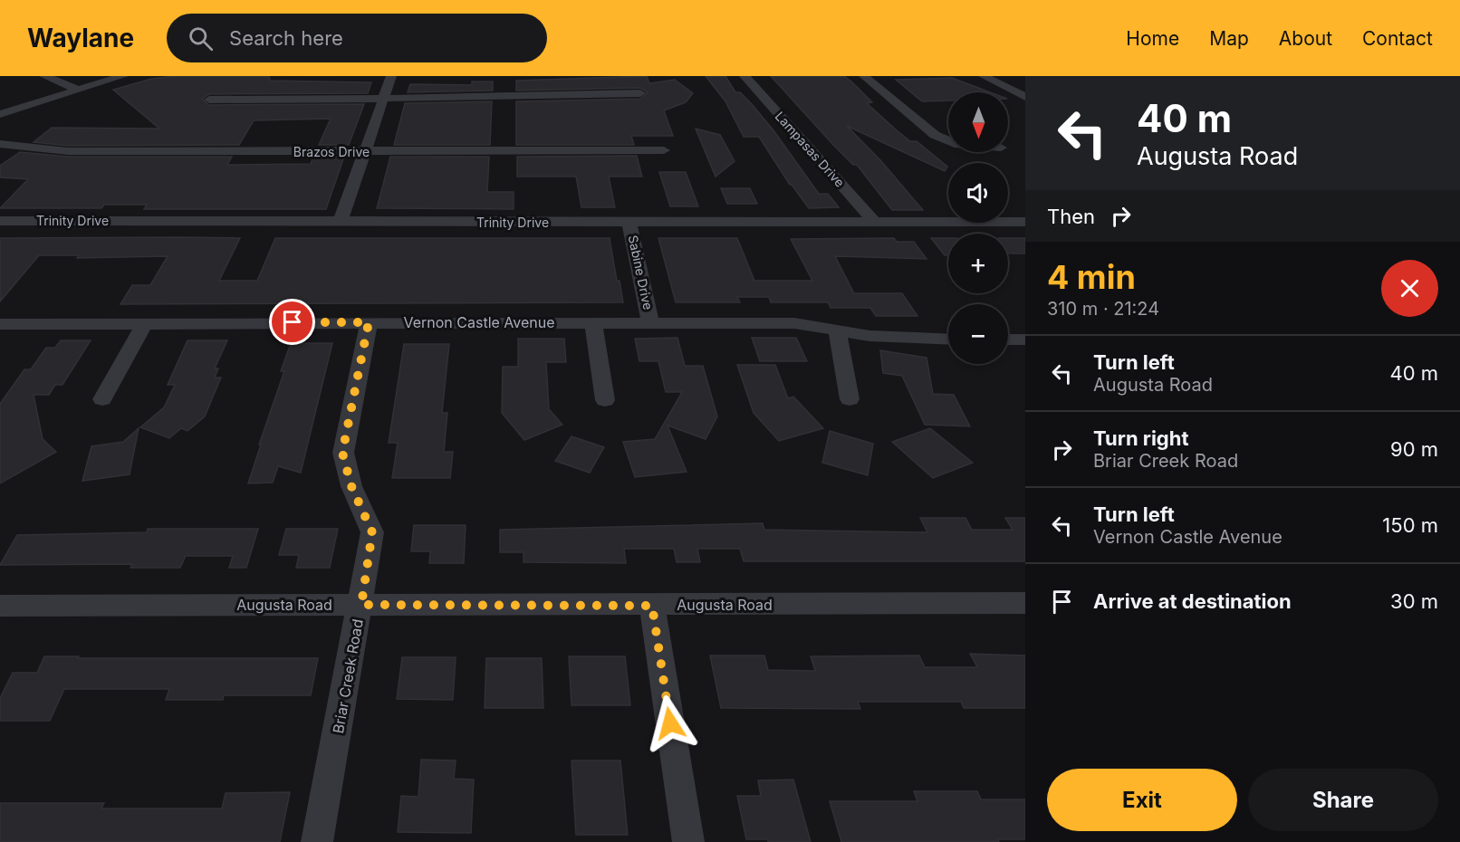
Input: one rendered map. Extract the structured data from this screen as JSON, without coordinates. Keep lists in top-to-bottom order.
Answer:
{
  "streets": {
    "street": [
      "Lampasas Drive",
      "Brazos Drive",
      "Trinity Drive",
      "Sabine Drive",
      "Vernon Castle Avenue",
      "Augusta Road",
      "Briar Creek Road"
    ]
  },
  "crossings": [
    ["Lampasas Drive", "Trinity Drive"],
    ["Trinity Drive", "Sabine Drive"],
    ["Sabine Drive", "Vernon Castle Avenue"],
    ["Vernon Castle Avenue", "Briar Creek Road"],
    ["Augusta Road", "Briar Creek Road"]
  ],
  "north": "bottom",
  "page": {
    "header": "Waylane",
    "search": "Search here",
    "nav": [
      "Home",
      "Map",
      "About",
      "Contact"
    ],
    "turn": ["40 m", "Augusta Road"],
    "map_buttons": ["+", "−"],
    "then": "Then",
    "heading": ["4 min", "310 m · 21:24"],
    "list": [
      {
        "name": "Turn left",
        "note": "Augusta Road",
        "value": "40 m"
      },
      {
        "name": "Turn right",
        "note": "Briar Creek Road",
        "value": "90 m"
      },
      {
        "name": "Turn left",
        "note": "Vernon Castle Avenue",
        "value": "150 m"
      },
      {
        "name": "Arrive at destination",
        "value": "30 m"
      }
    ],
    "buttons": ["Exit", "Share"]
  }
}
